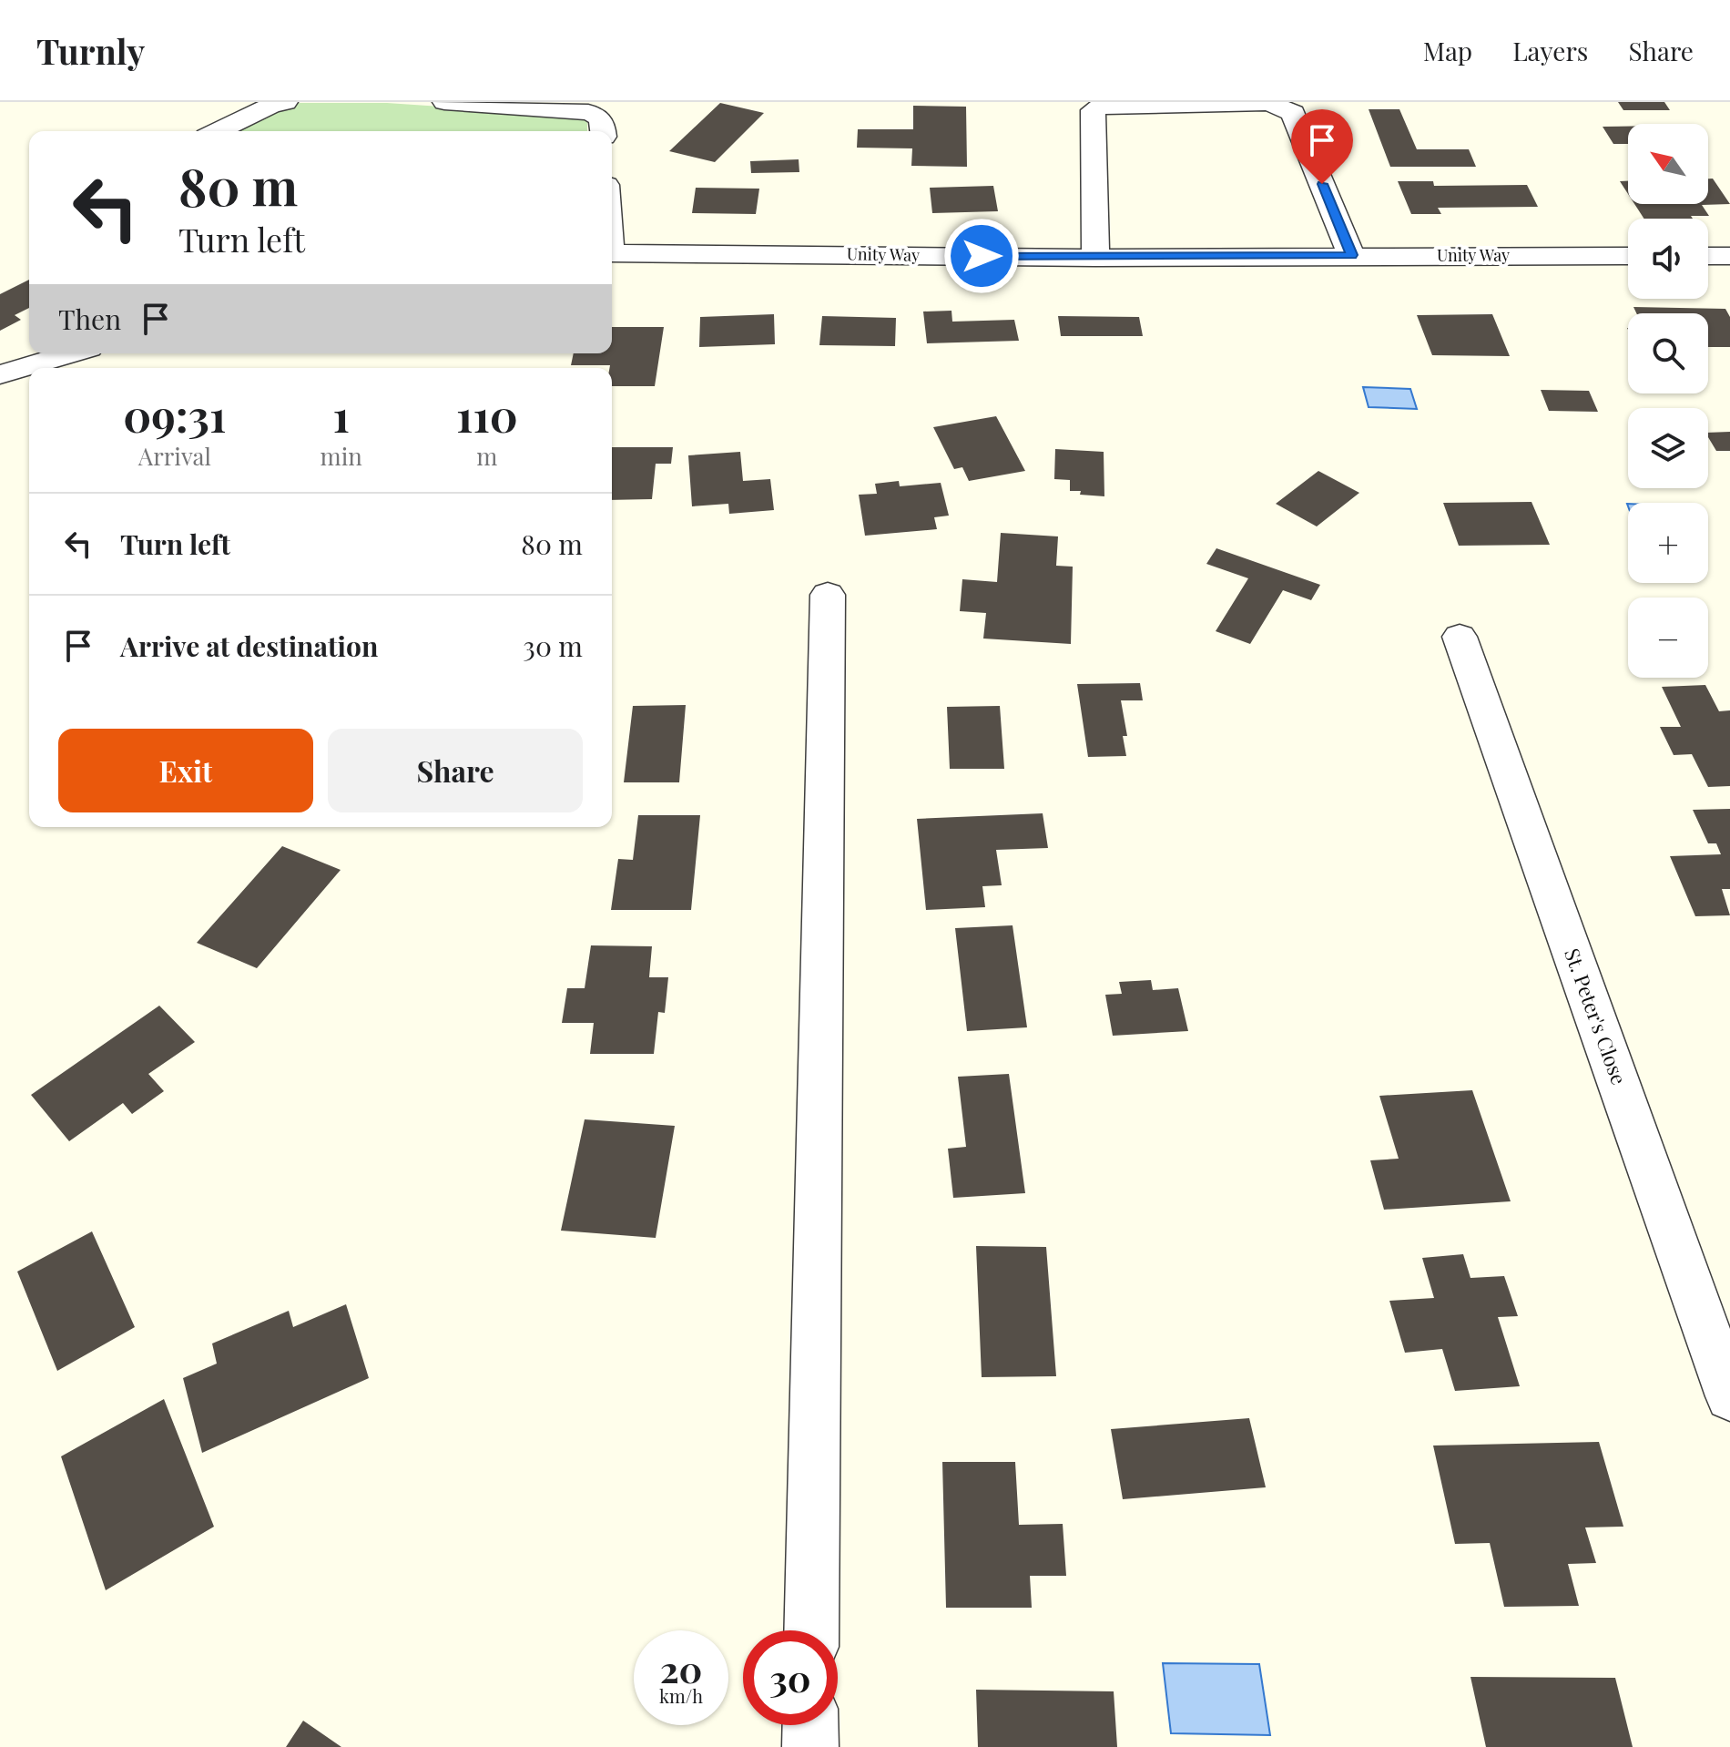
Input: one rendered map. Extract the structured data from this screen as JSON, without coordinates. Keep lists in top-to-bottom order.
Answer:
{
  "streets": {
    "street": ["Unity Way", "St. Peter's Close"]
  },
  "north": "top left",
  "page": {
    "header": "Turnly",
    "nav": ["Map", "Layers", "Share"],
    "map_buttons": ["+", "−"],
    "turn": ["80 m", "Turn left"],
    "then": "Then",
    "eta": [
      "09:31",
      "Arrival",
      "1",
      "min",
      "110",
      "m"
    ],
    "list": [
      {
        "name": "Turn left",
        "value": "80 m"
      },
      {
        "name": "Arrive at destination",
        "value": "30 m"
      }
    ],
    "buttons": ["Exit", "Share"],
    "speed": "20 km/h",
    "limit": "30"
  }
}
